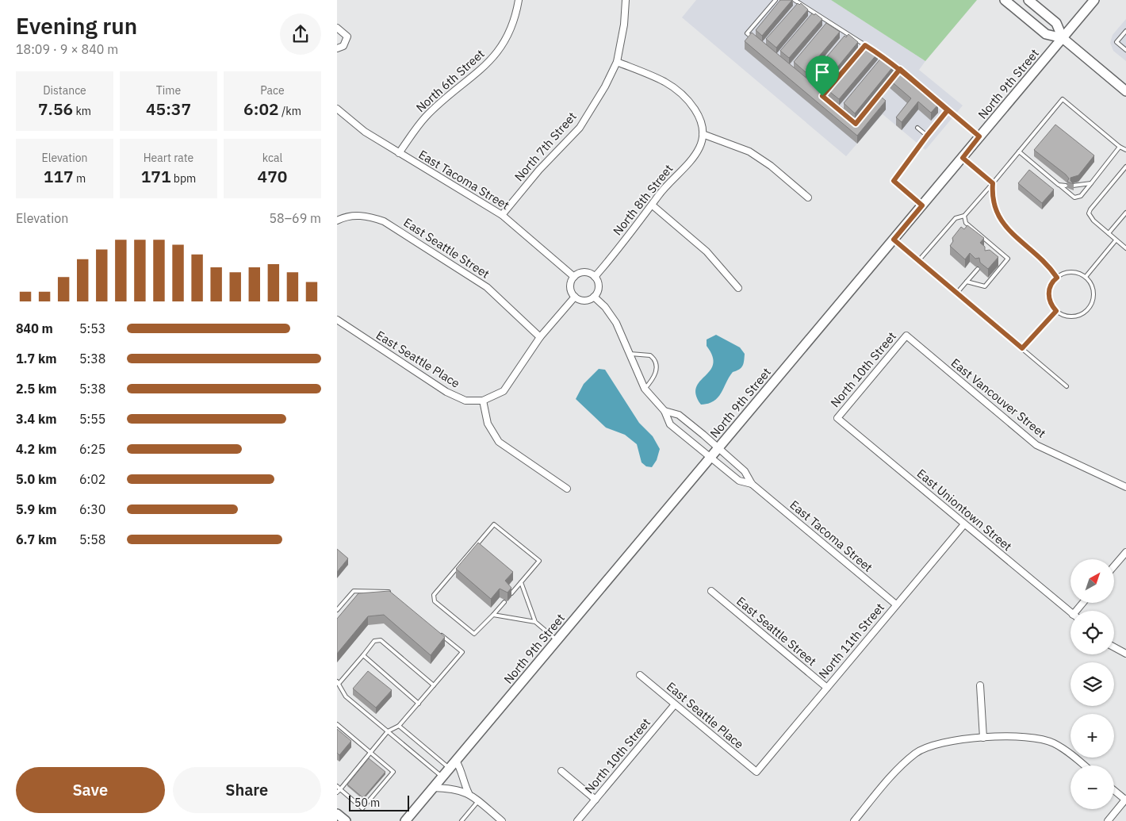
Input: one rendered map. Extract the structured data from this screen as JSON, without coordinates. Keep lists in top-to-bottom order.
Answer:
{
  "streets": {
    "main road": ["North 9th Street"],
    "street": [
      "North 6th Street",
      "North 7th Street",
      "East Tacoma Street",
      "North 8th Street",
      "East Seattle Street",
      "East Seattle Place",
      "North 10th Street",
      "East Vancouver Street",
      "East Uniontown Street",
      "North 11th Street"
    ]
  },
  "crossings": [
    ["North 6th Street", "East Tacoma Street"],
    ["North 9th Street", "East Tacoma Street"],
    ["North 7th Street", "East Tacoma Street"],
    ["East Tacoma Street", "North 8th Street"],
    ["East Tacoma Street", "North 11th Street"],
    ["East Seattle Street", "North 11th Street"],
    ["East Seattle Place", "North 10th Street"],
    ["East Seattle Place", "North 11th Street"],
    ["North 10th Street", "East Vancouver Street"],
    ["North 10th Street", "East Uniontown Street"],
    ["East Uniontown Street", "North 11th Street"]
  ],
  "scale_bar": "50 m",
  "north": "top right",
  "page": {
    "heading": ["Evening run", "18:09 · 9 × 840 m"],
    "stats": [
      ["Distance", "7.56 km"],
      ["Time", "45:37"],
      ["Pace", "6:02 /km"],
      ["Elevation", "117 m"],
      ["Heart rate", "171 bpm"],
      ["kcal", "470"]
    ],
    "chart": ["Elevation", "58–69 m"],
    "list": [
      {
        "name": "840 m",
        "note": "5:53"
      },
      {
        "name": "1.7 km",
        "note": "5:38"
      },
      {
        "name": "2.5 km",
        "note": "5:38"
      },
      {
        "name": "3.4 km",
        "note": "5:55"
      },
      {
        "name": "4.2 km",
        "note": "6:25"
      },
      {
        "name": "5.0 km",
        "note": "6:02"
      },
      {
        "name": "5.9 km",
        "note": "6:30"
      },
      {
        "name": "6.7 km",
        "note": "5:58"
      }
    ],
    "map_buttons": ["+", "−"],
    "buttons": ["Save", "Share"],
    "scale": "50 m"
  }
}
